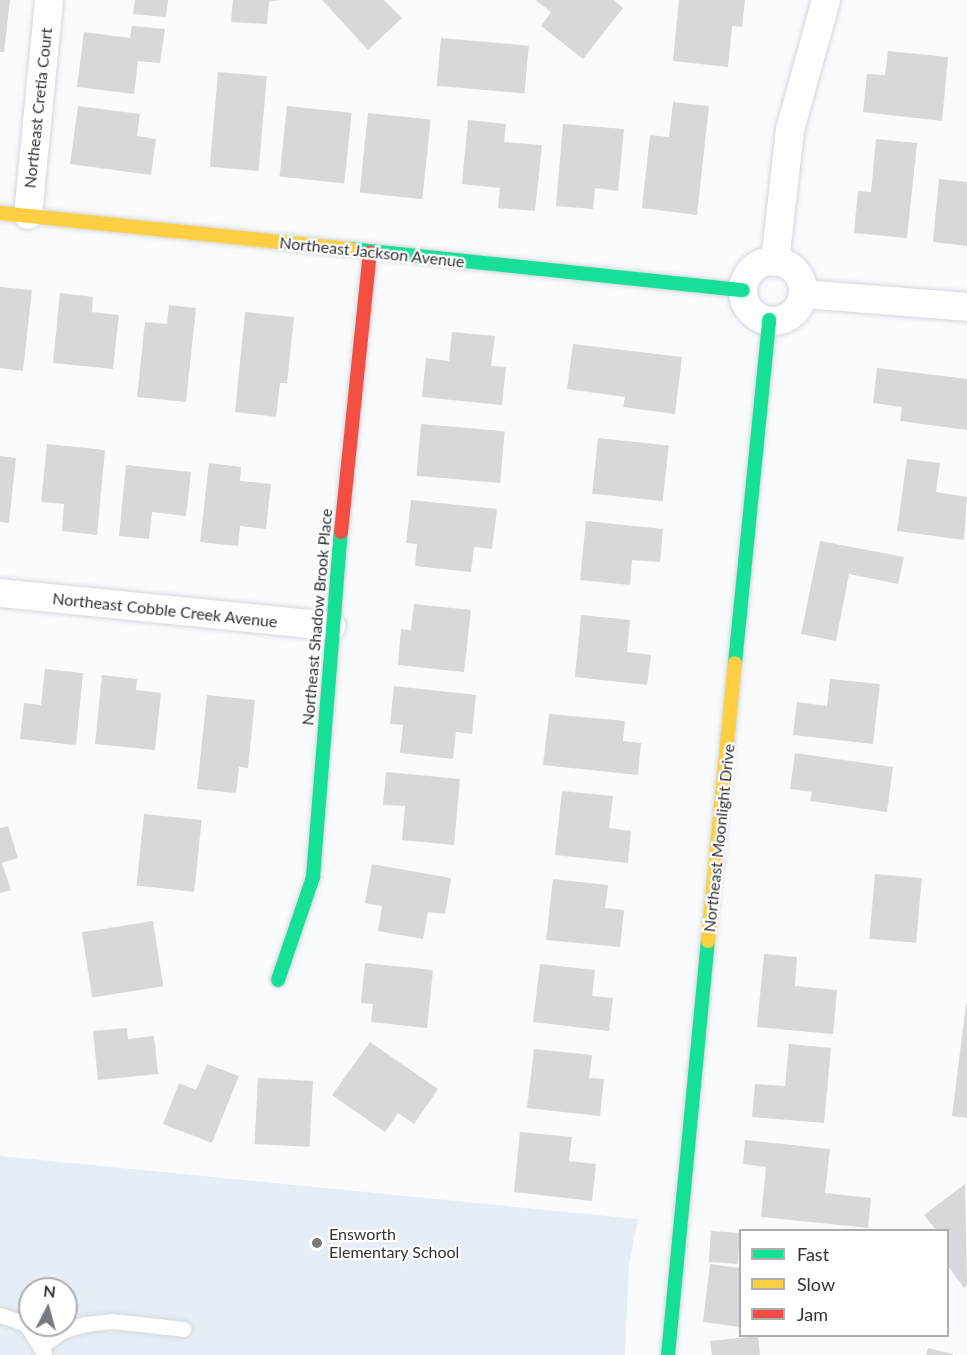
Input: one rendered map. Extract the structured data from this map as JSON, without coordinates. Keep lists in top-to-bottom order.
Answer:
{
  "streets": {
    "street": [
      "Northeast Cretia Court",
      "Northeast Jackson Avenue",
      "Northeast Cobble Creek Avenue",
      "Northeast Shadow Brook Place",
      "Northeast Moonlight Drive"
    ]
  },
  "crossings": [
    ["Northeast Cretia Court", "Northeast Jackson Avenue"],
    ["Northeast Jackson Avenue", "Northeast Shadow Brook Place"],
    ["Northeast Jackson Avenue", "Northeast Moonlight Drive"],
    ["Northeast Cobble Creek Avenue", "Northeast Shadow Brook Place"]
  ],
  "places": ["Ensworth Elementary School"],
  "legend": ["Fast", "Slow", "Jam"],
  "north": "top"
}
